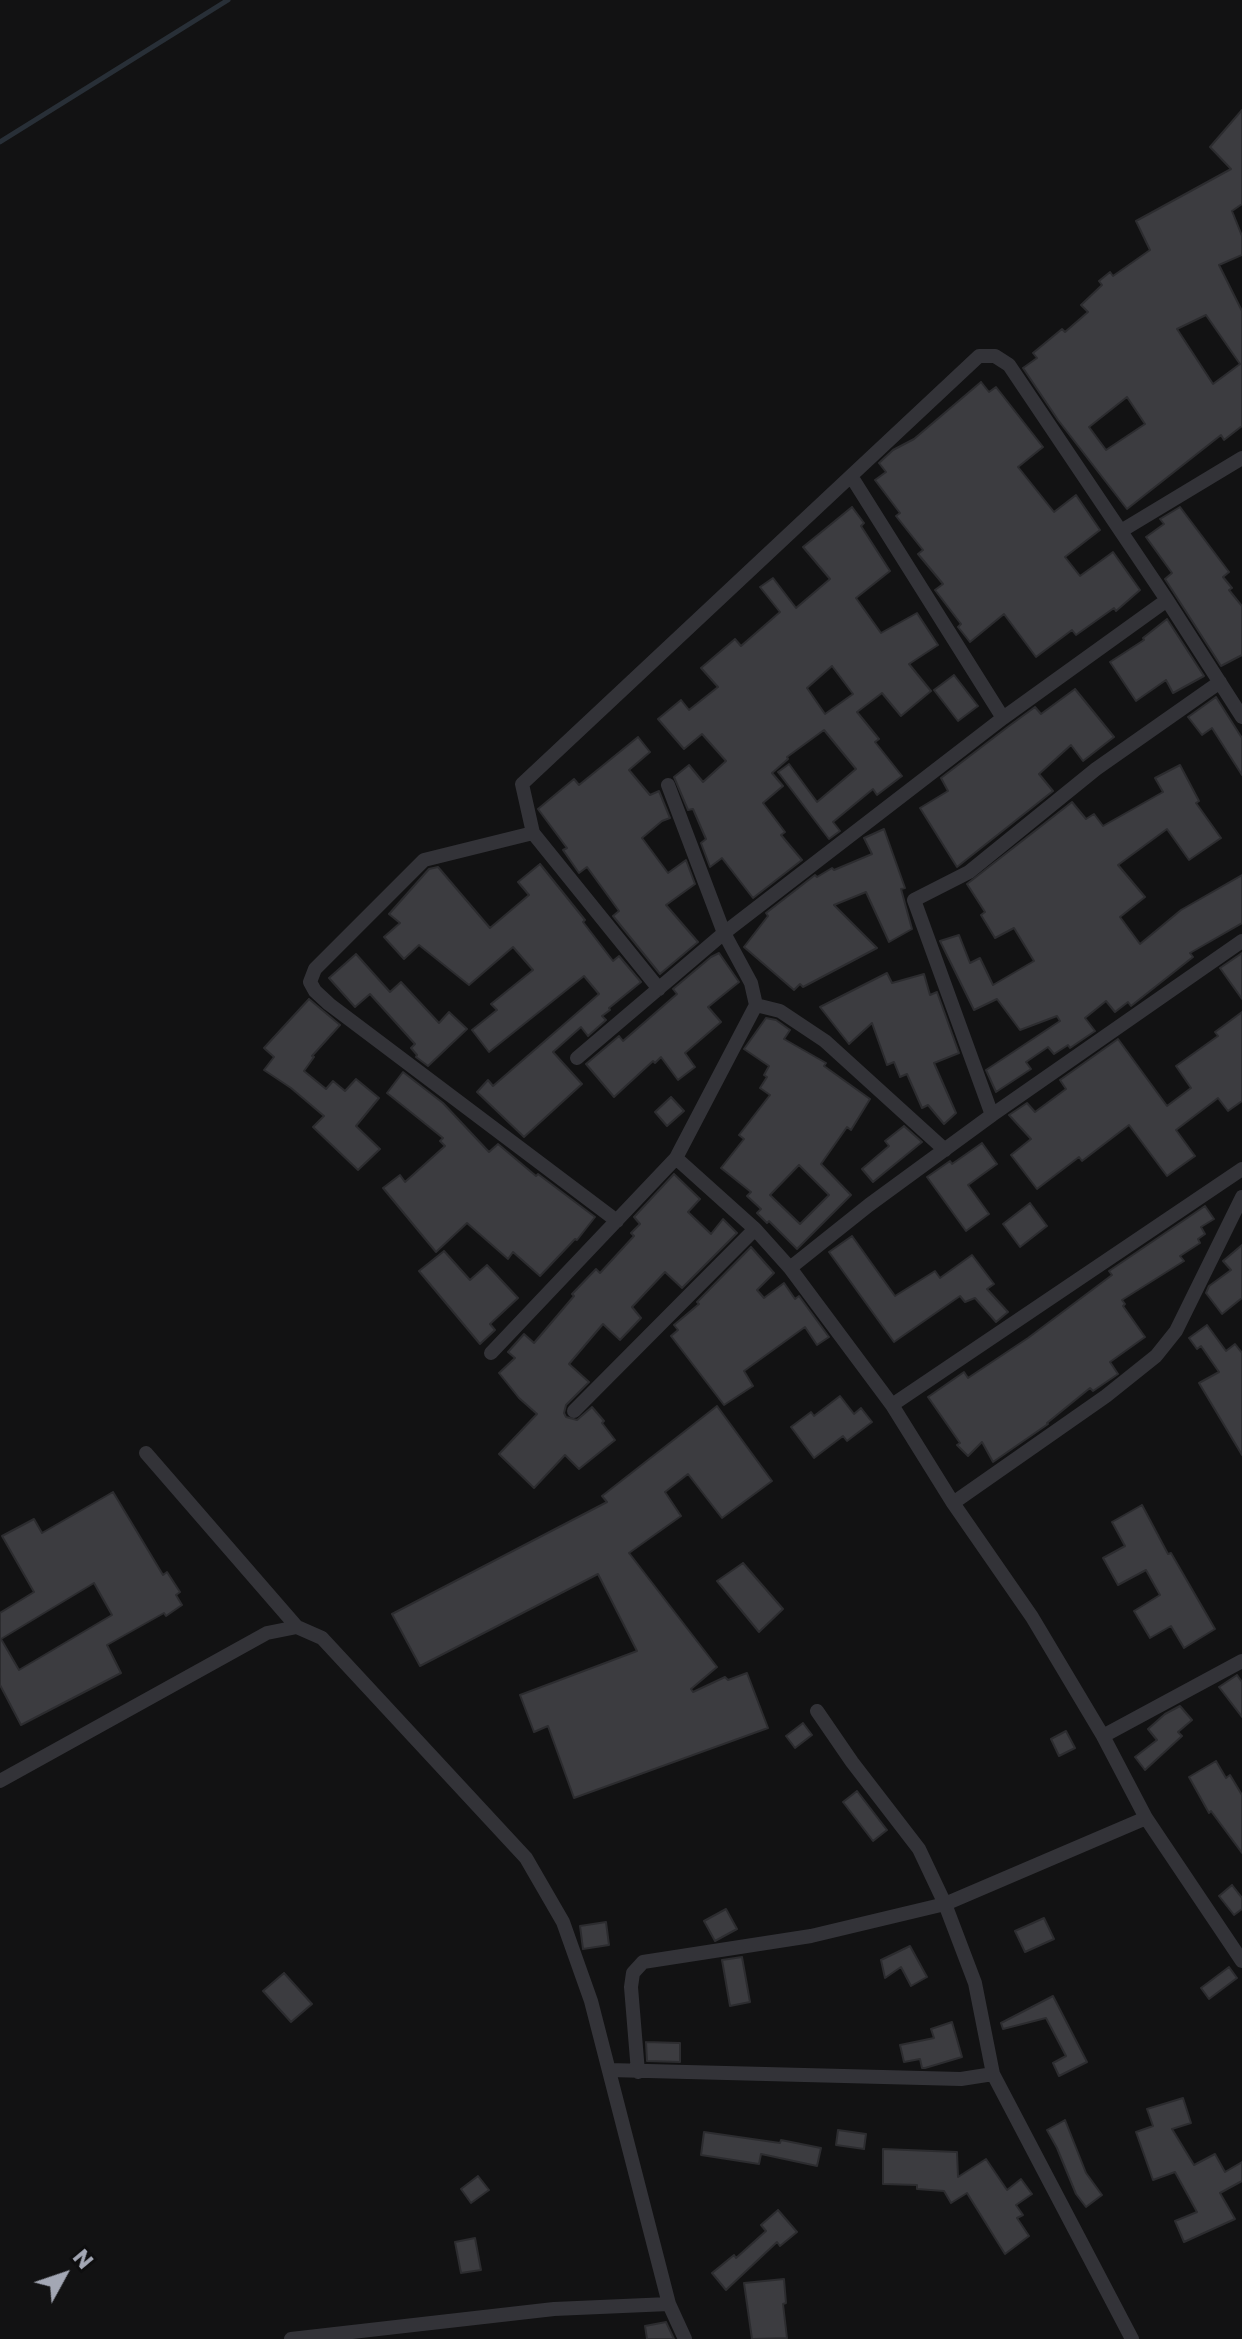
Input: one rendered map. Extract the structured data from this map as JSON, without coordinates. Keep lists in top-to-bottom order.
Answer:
{
  "north": "top right"
}
